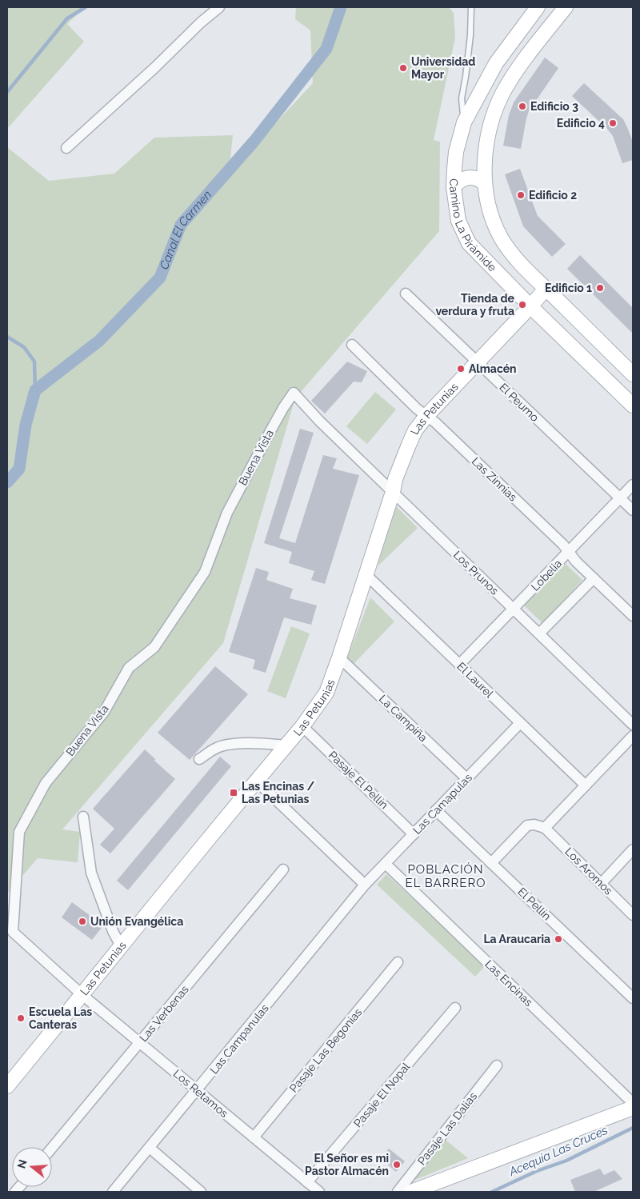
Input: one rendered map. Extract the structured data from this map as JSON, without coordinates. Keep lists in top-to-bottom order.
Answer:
{
  "streets": {
    "street": [
      "Camino La Pirámide",
      "El Peumo",
      "Las Petunias",
      "Buena Vista",
      "Las Zinnias",
      "Los Prunos",
      "Lobelia",
      "El Laurel",
      "La Campiña",
      "Pasaje El Pellín",
      "Las Camapulas",
      "Los Aromos",
      "El Pellín",
      "Las Encinas",
      "Las Verbenas",
      "Las Campanulas",
      "Pasaje Las Begonias",
      "Los Retamos",
      "Pasaje El Nopal",
      "Pasaje Las Dalias"
    ]
  },
  "crossings": [
    ["Camino La Pirámide", "Las Petunias"],
    ["El Peumo", "Las Petunias"],
    ["El Peumo", "Lobelia"],
    ["Las Petunias", "Buena Vista"],
    ["Las Petunias", "Las Zinnias"],
    ["Las Petunias", "Los Prunos"],
    ["Las Petunias", "El Laurel"],
    ["Las Petunias", "La Campiña"],
    ["Las Petunias", "Pasaje El Pellín"],
    ["Las Petunias", "Los Retamos"],
    ["Buena Vista", "Los Prunos"],
    ["Buena Vista", "Los Retamos"],
    ["Las Zinnias", "Lobelia"],
    ["Los Prunos", "Lobelia"],
    ["Lobelia", "El Laurel"],
    ["El Laurel", "Las Camapulas"],
    ["La Campiña", "Las Camapulas"],
    ["Pasaje El Pellín", "Las Camapulas"],
    ["Las Camapulas", "El Pellín"],
    ["Las Camapulas", "Las Encinas"],
    ["Las Camapulas", "Las Campanulas"],
    ["Las Verbenas", "Los Retamos"],
    ["Las Campanulas", "Los Retamos"],
    ["Pasaje Las Begonias", "Los Retamos"],
    ["Los Retamos", "Pasaje El Nopal"]
  ],
  "districts": ["POBLACIÓN EL BARRERO"],
  "water": ["Canal El Carmen", "Acequia Las Cruces"],
  "places": {
    "other": [
      "Universidad Mayor",
      "Edificio 3",
      "Edificio 4",
      "Edificio 2",
      "Edificio 1",
      "Tienda de verdura y fruta",
      "Almacén",
      "Unión Evangélica",
      "La Araucaria",
      "Escuela Las Canteras",
      "El Señor es mi Pastor Almacén"
    ],
    "transit": ["Las Encinas / Las Petunias"]
  },
  "north": "left"
}
